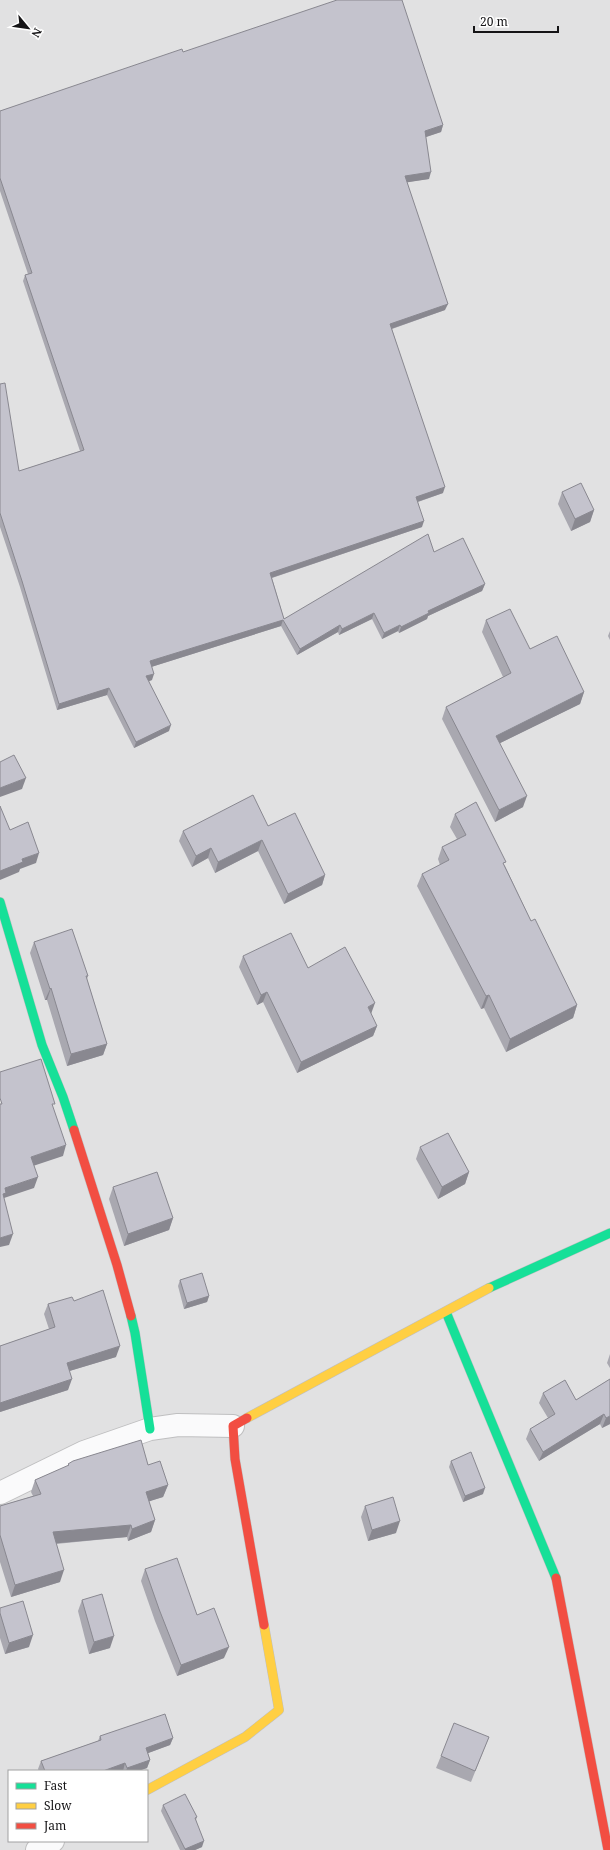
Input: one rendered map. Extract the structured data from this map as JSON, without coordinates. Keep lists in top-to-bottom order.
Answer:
{
  "legend": ["Fast", "Slow", "Jam"],
  "scale_bar": "20 m",
  "north": "bottom right"
}
